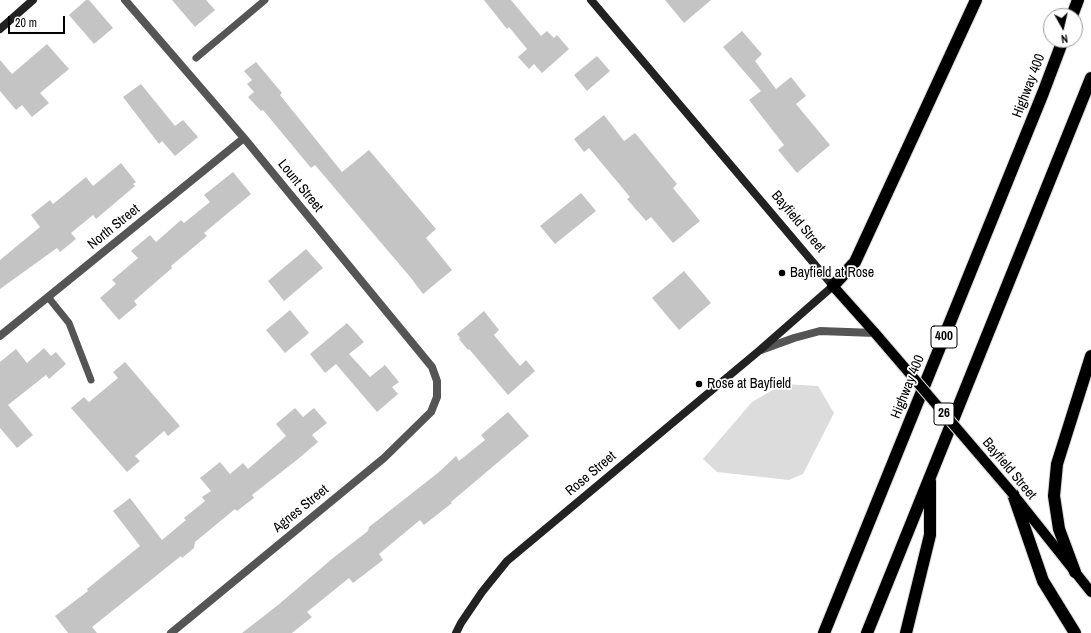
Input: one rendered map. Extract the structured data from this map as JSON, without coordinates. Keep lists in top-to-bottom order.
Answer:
{
  "streets": {
    "highway": ["Highway 400", "400"],
    "main road": ["Bayfield Street", "26"],
    "street": [
      "Lount Street",
      "North Street",
      "Rose Street",
      "Agnes Street"
    ]
  },
  "crossings": [
    ["Lount Street", "North Street"],
    ["Lount Street", "Agnes Street"],
    ["Bayfield Street", "Rose Street"]
  ],
  "places": ["Bayfield at Rose", "Rose at Bayfield"],
  "scale_bar": "20 m",
  "north": "bottom"
}
